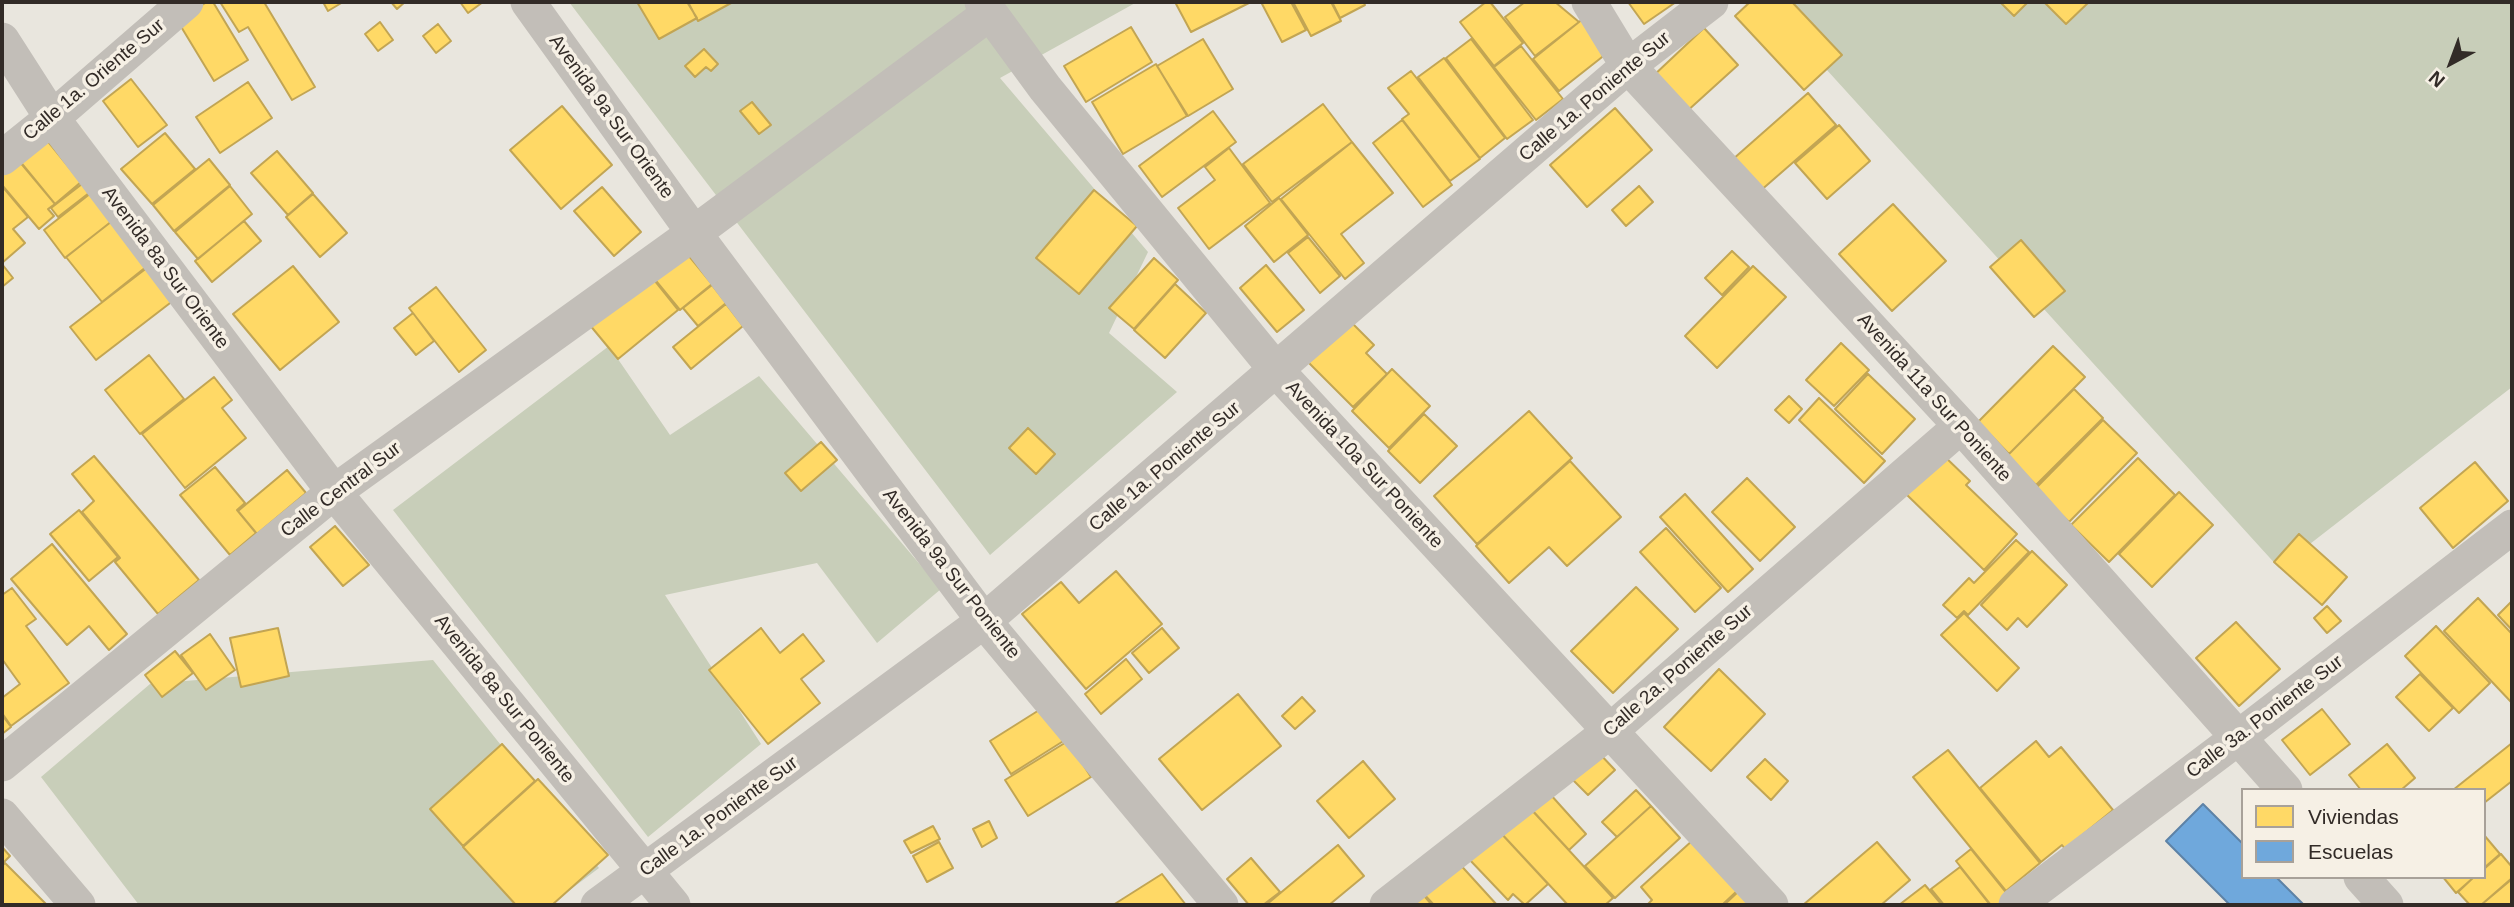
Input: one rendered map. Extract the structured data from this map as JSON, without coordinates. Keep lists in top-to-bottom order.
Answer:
{
  "streets": {
    "street": [
      "Calle 1a. Oriente Sur",
      "Calle 1a. Poniente Sur",
      "Avenida 9a Sur Oriente",
      "Avenida 8a Sur Oriente",
      "Avenida 11a Sur Poniente",
      "Avenida 10a Sur Poniente",
      "Calle Central Sur",
      "Avenida 9a Sur Poniente",
      "Calle 2a. Poniente Sur",
      "Avenida 8a Sur Poniente",
      "Calle 3a. Poniente Sur"
    ]
  },
  "crossings": [
    ["Calle 1a. Oriente Sur", "Avenida 8a Sur Oriente"],
    ["Calle 1a. Poniente Sur", "Avenida 11a Sur Poniente"],
    ["Calle 1a. Poniente Sur", "Avenida 10a Sur Poniente"],
    ["Calle 1a. Poniente Sur", "Avenida 9a Sur Poniente"],
    ["Calle 1a. Poniente Sur", "Avenida 8a Sur Poniente"],
    ["Avenida 9a Sur Oriente", "Calle Central Sur"],
    ["Avenida 9a Sur Oriente", "Avenida 9a Sur Poniente"],
    ["Avenida 8a Sur Oriente", "Calle Central Sur"],
    ["Avenida 8a Sur Oriente", "Avenida 8a Sur Poniente"],
    ["Avenida 11a Sur Poniente", "Calle 2a. Poniente Sur"],
    ["Avenida 11a Sur Poniente", "Calle 3a. Poniente Sur"],
    ["Avenida 10a Sur Poniente", "Calle Central Sur"],
    ["Avenida 10a Sur Poniente", "Calle 2a. Poniente Sur"],
    ["Calle Central Sur", "Avenida 9a Sur Poniente"],
    ["Calle Central Sur", "Avenida 8a Sur Poniente"]
  ],
  "legend": ["Viviendas", "Escuelas"],
  "north": "bottom left"
}
